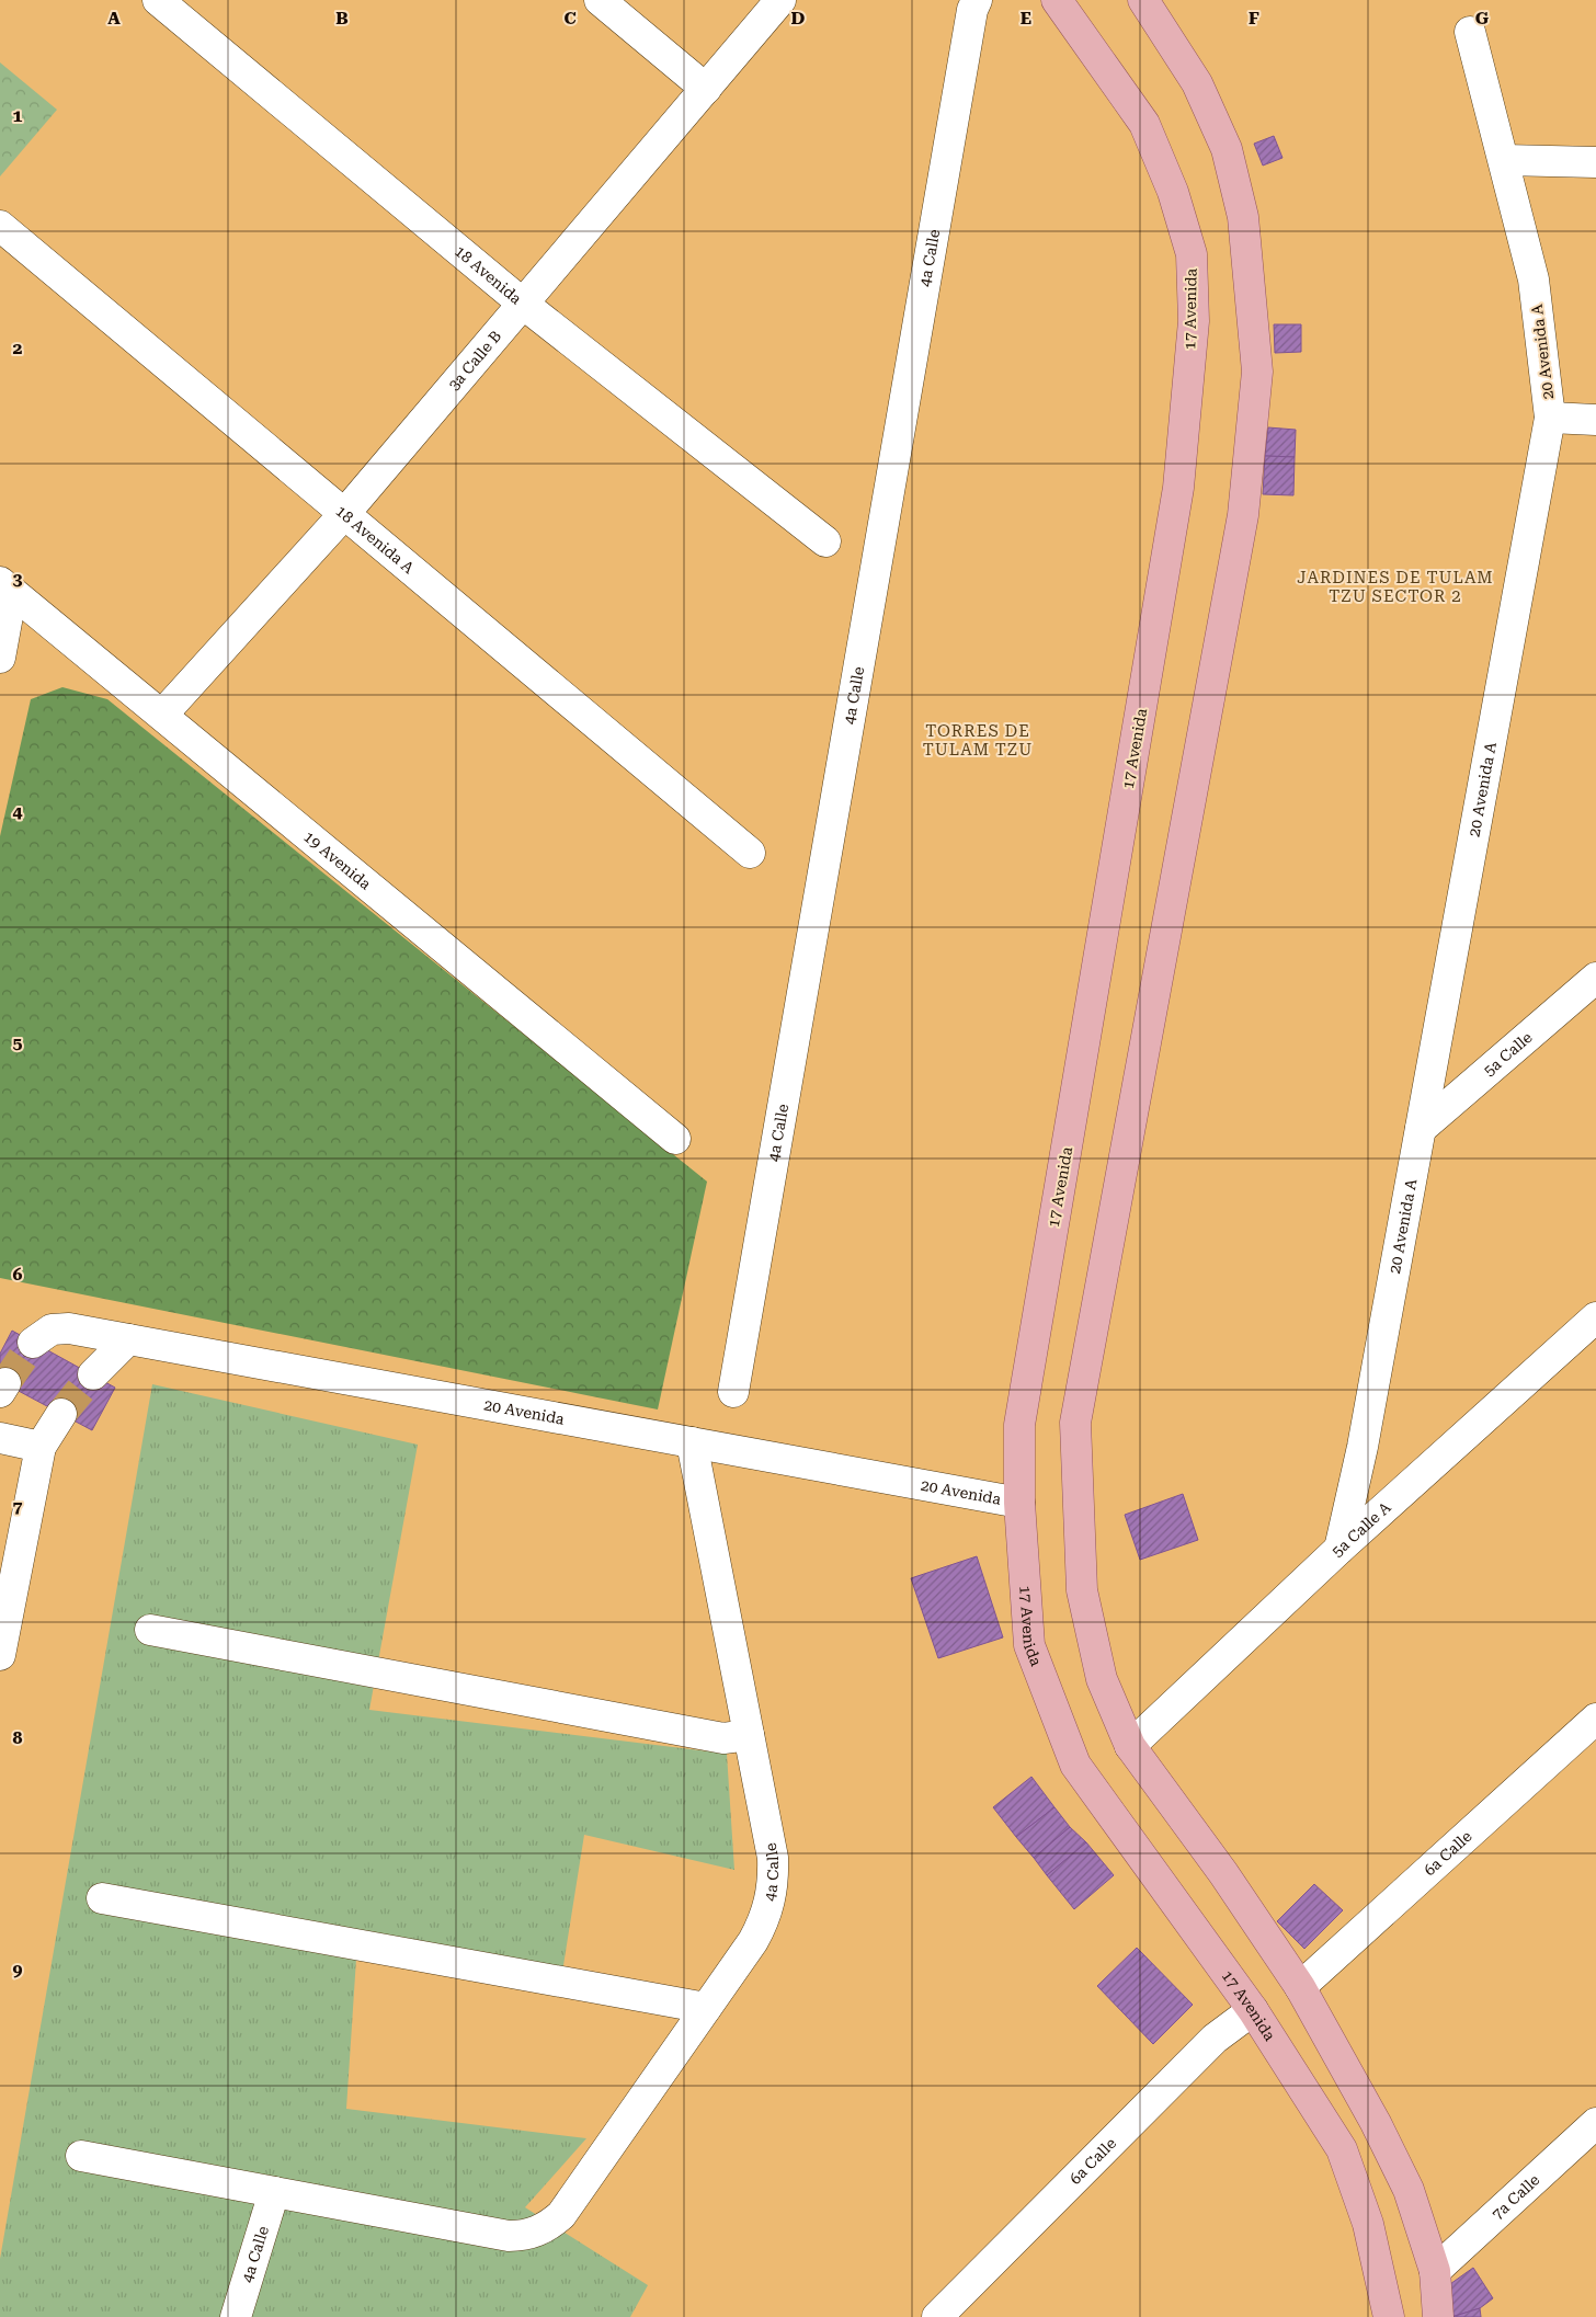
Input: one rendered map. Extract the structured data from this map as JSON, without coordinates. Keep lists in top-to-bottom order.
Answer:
{
  "streets": {
    "main road": ["17 Avenida"],
    "street": [
      "4a Calle",
      "18 Avenida",
      "20 Avenida A",
      "3a Calle B",
      "18 Avenida A",
      "19 Avenida",
      "5a Calle",
      "20 Avenida",
      "5a Calle A",
      "6a Calle",
      "7a Calle"
    ]
  },
  "crossings": [
    ["4a Calle", "20 Avenida"],
    ["18 Avenida", "3a Calle B"],
    ["17 Avenida", "20 Avenida"],
    ["17 Avenida", "6a Calle"],
    ["20 Avenida A", "5a Calle"],
    ["20 Avenida A", "5a Calle A"],
    ["3a Calle B", "18 Avenida A"],
    ["3a Calle B", "19 Avenida"]
  ],
  "districts": ["JARDINES DE TULAM TZU SECTOR 2", "TORRES DE TULAM TZU"],
  "grid": {
    "columns": [
      "A",
      "B",
      "C",
      "D",
      "E",
      "F",
      "G"
    ],
    "rows": [
      "1",
      "2",
      "3",
      "4",
      "5",
      "6",
      "7",
      "8",
      "9"
    ]
  }
}
